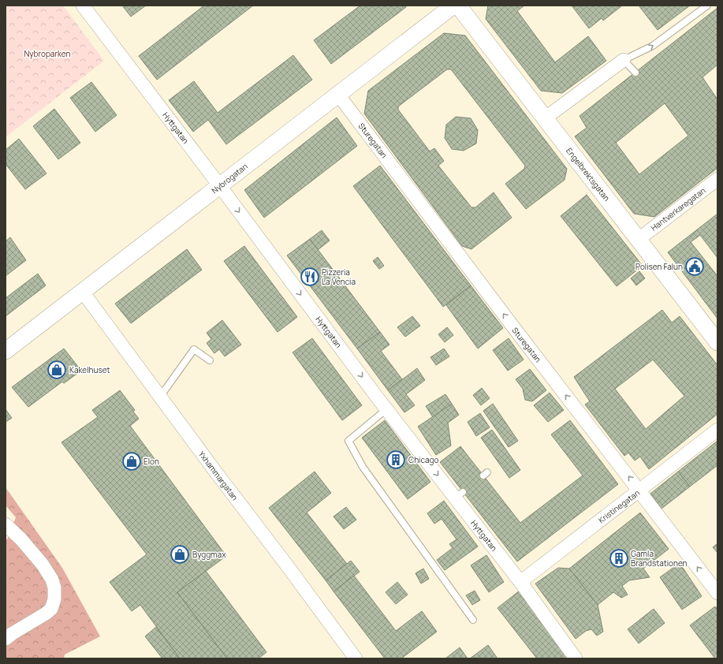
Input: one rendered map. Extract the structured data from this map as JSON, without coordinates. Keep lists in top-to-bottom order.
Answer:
{
  "streets": {
    "street": [
      "Hyttgatan",
      "Sturegatan",
      "Engelbrektsgatan",
      "Nybrogatan",
      "Hantverkaregatan",
      "Yxhammargatan",
      "Kristinegatan"
    ]
  },
  "crossings": [
    ["Hyttgatan", "Nybrogatan"],
    ["Hyttgatan", "Kristinegatan"],
    ["Sturegatan", "Nybrogatan"],
    ["Sturegatan", "Kristinegatan"],
    ["Engelbrektsgatan", "Hantverkaregatan"],
    ["Nybrogatan", "Yxhammargatan"]
  ],
  "one_way": ["Hyttgatan", "Sturegatan"],
  "parks": ["Nybroparken"],
  "places": {
    "public building": ["Polisen Falun"],
    "restaurant": ["Pizzeria La Vencia"],
    "shop": ["Kakelhuset", "Elon", "Byggmax"],
    "building": ["Chicago", "Gamla Brandstationen"]
  }
}
